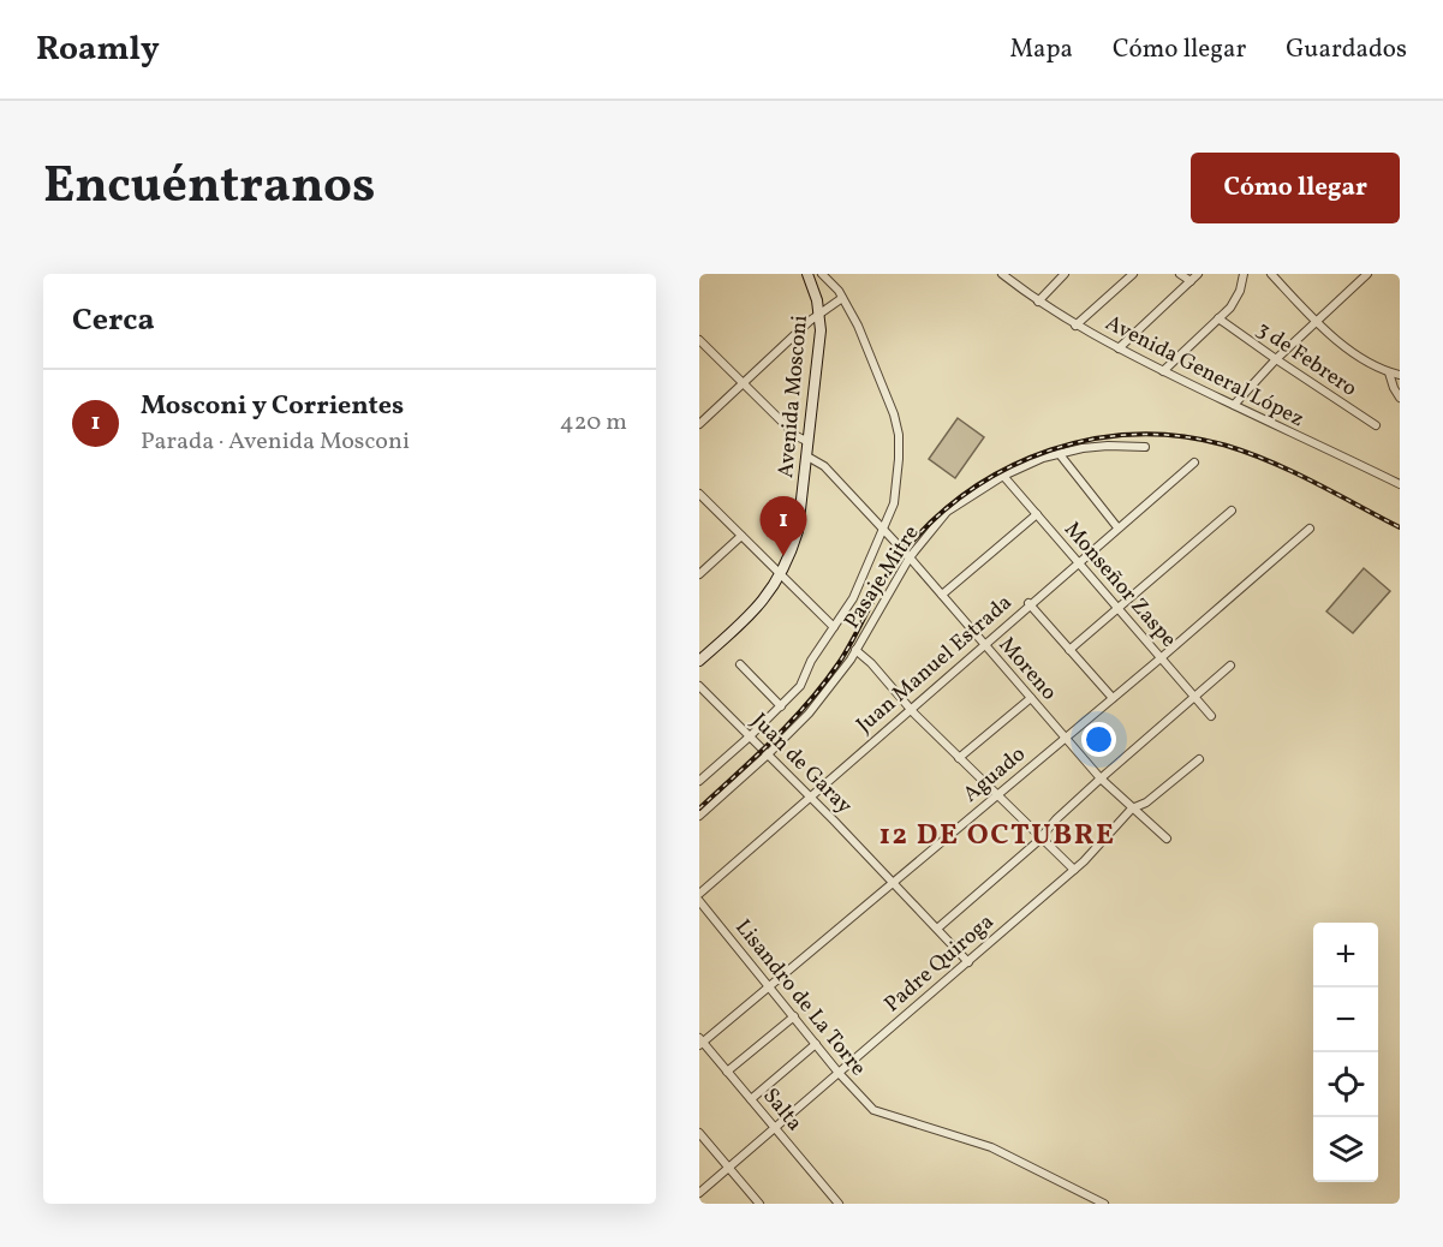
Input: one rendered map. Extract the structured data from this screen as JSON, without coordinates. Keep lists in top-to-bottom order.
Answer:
{
  "streets": {
    "street": [
      "3 de Febrero",
      "Avenida General López",
      "Avenida Mosconi",
      "Pasaje Mitre",
      "Monseñor Zaspe",
      "Juan Manuel Estrada",
      "Moreno",
      "Juan de Garay",
      "Aguado",
      "Padre Quiroga",
      "Lisandro de La Torre",
      "Salta"
    ]
  },
  "crossings": [
    ["Avenida Mosconi", "Moreno"],
    ["Pasaje Mitre", "Monseñor Zaspe"],
    ["Pasaje Mitre", "Moreno"],
    ["Pasaje Mitre", "Juan de Garay"],
    ["Monseñor Zaspe", "Juan Manuel Estrada"],
    ["Monseñor Zaspe", "Aguado"],
    ["Juan Manuel Estrada", "Moreno"],
    ["Juan Manuel Estrada", "Juan de Garay"],
    ["Moreno", "Aguado"],
    ["Moreno", "Padre Quiroga"],
    ["Juan de Garay", "Aguado"],
    ["Juan de Garay", "Padre Quiroga"],
    ["Aguado", "Lisandro de La Torre"],
    ["Aguado", "Salta"],
    ["Padre Quiroga", "Lisandro de La Torre"],
    ["Padre Quiroga", "Salta"]
  ],
  "districts": ["12 DE OCTUBRE"],
  "page": {
    "header": "Roamly",
    "nav": ["Mapa", "Cómo llegar", "Guardados"],
    "title": "Encuéntranos",
    "buttons": "Cómo llegar",
    "heading": "Cerca",
    "list": [
      {
        "mark": "1",
        "name": "Mosconi y Corrientes",
        "note": "Parada · Avenida Mosconi",
        "value": "420 m"
      }
    ],
    "pins": "1",
    "map_buttons": ["+", "−"]
  }
}
